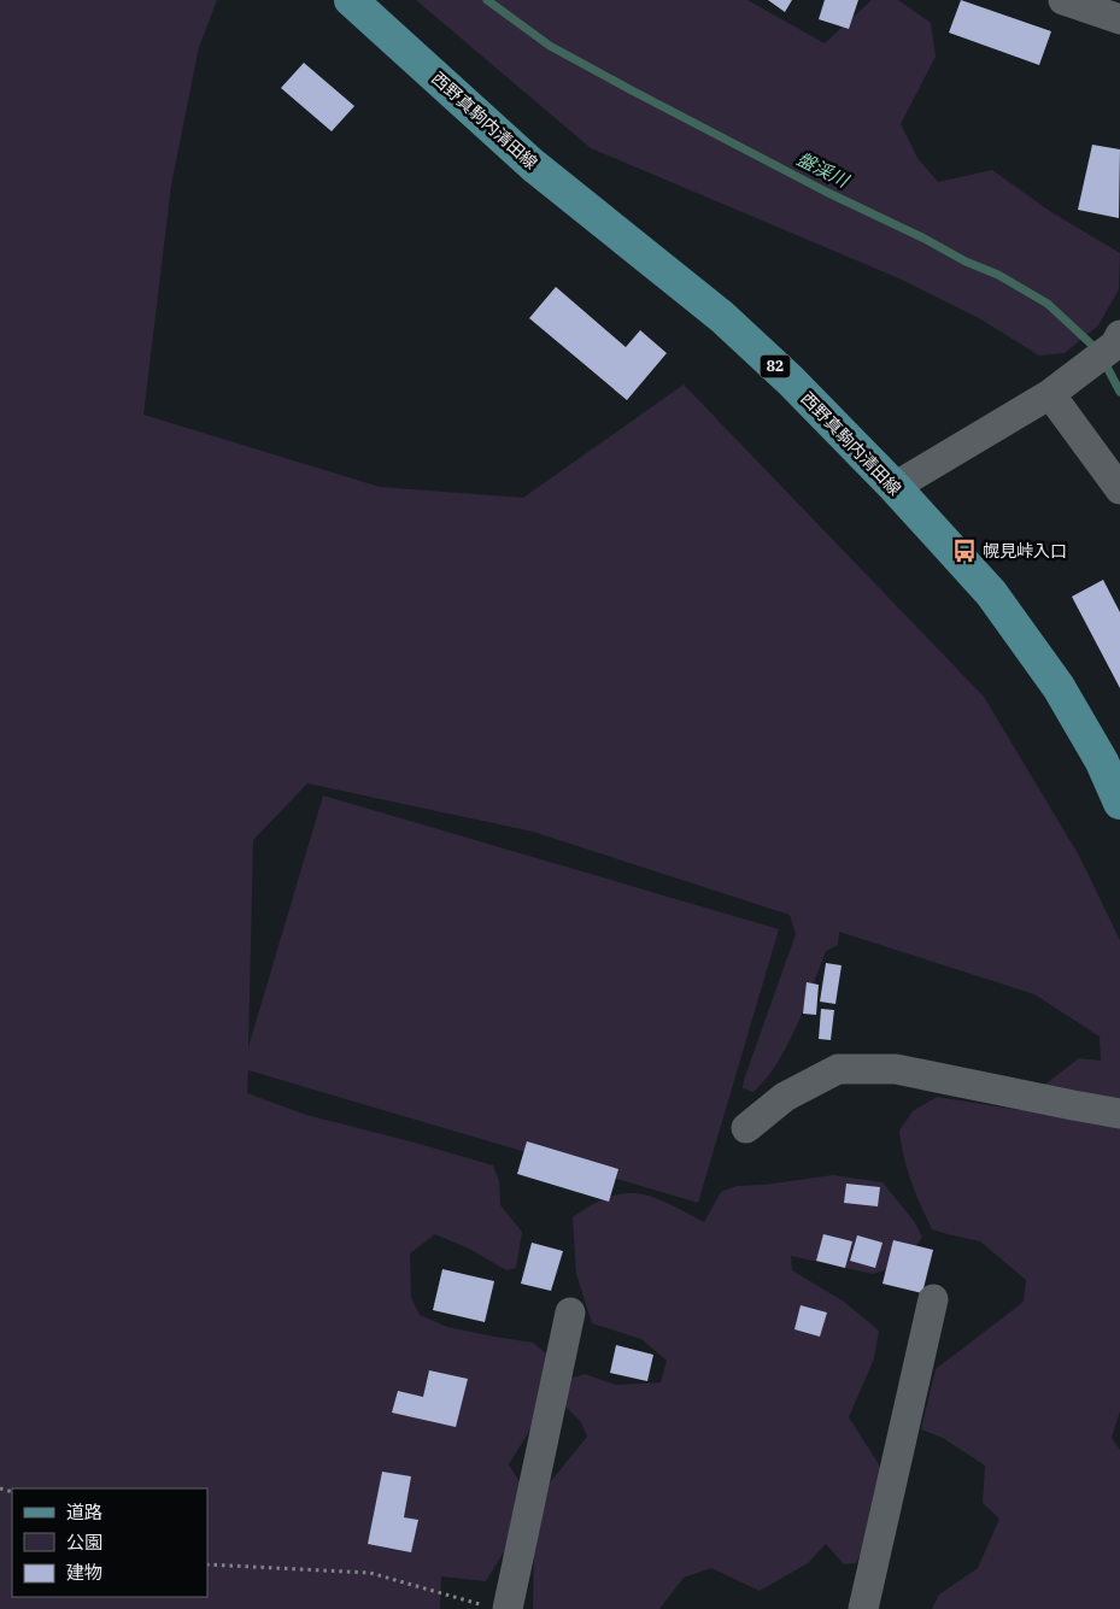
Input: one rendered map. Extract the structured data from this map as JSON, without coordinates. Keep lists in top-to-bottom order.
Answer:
{
  "streets": {
    "main road": ["西野真駒内清田線", "82"]
  },
  "water": ["盤渓川"],
  "places": {
    "bus stop": ["幌見峠入口"]
  },
  "legend": ["道路", "公園", "建物"]
}
